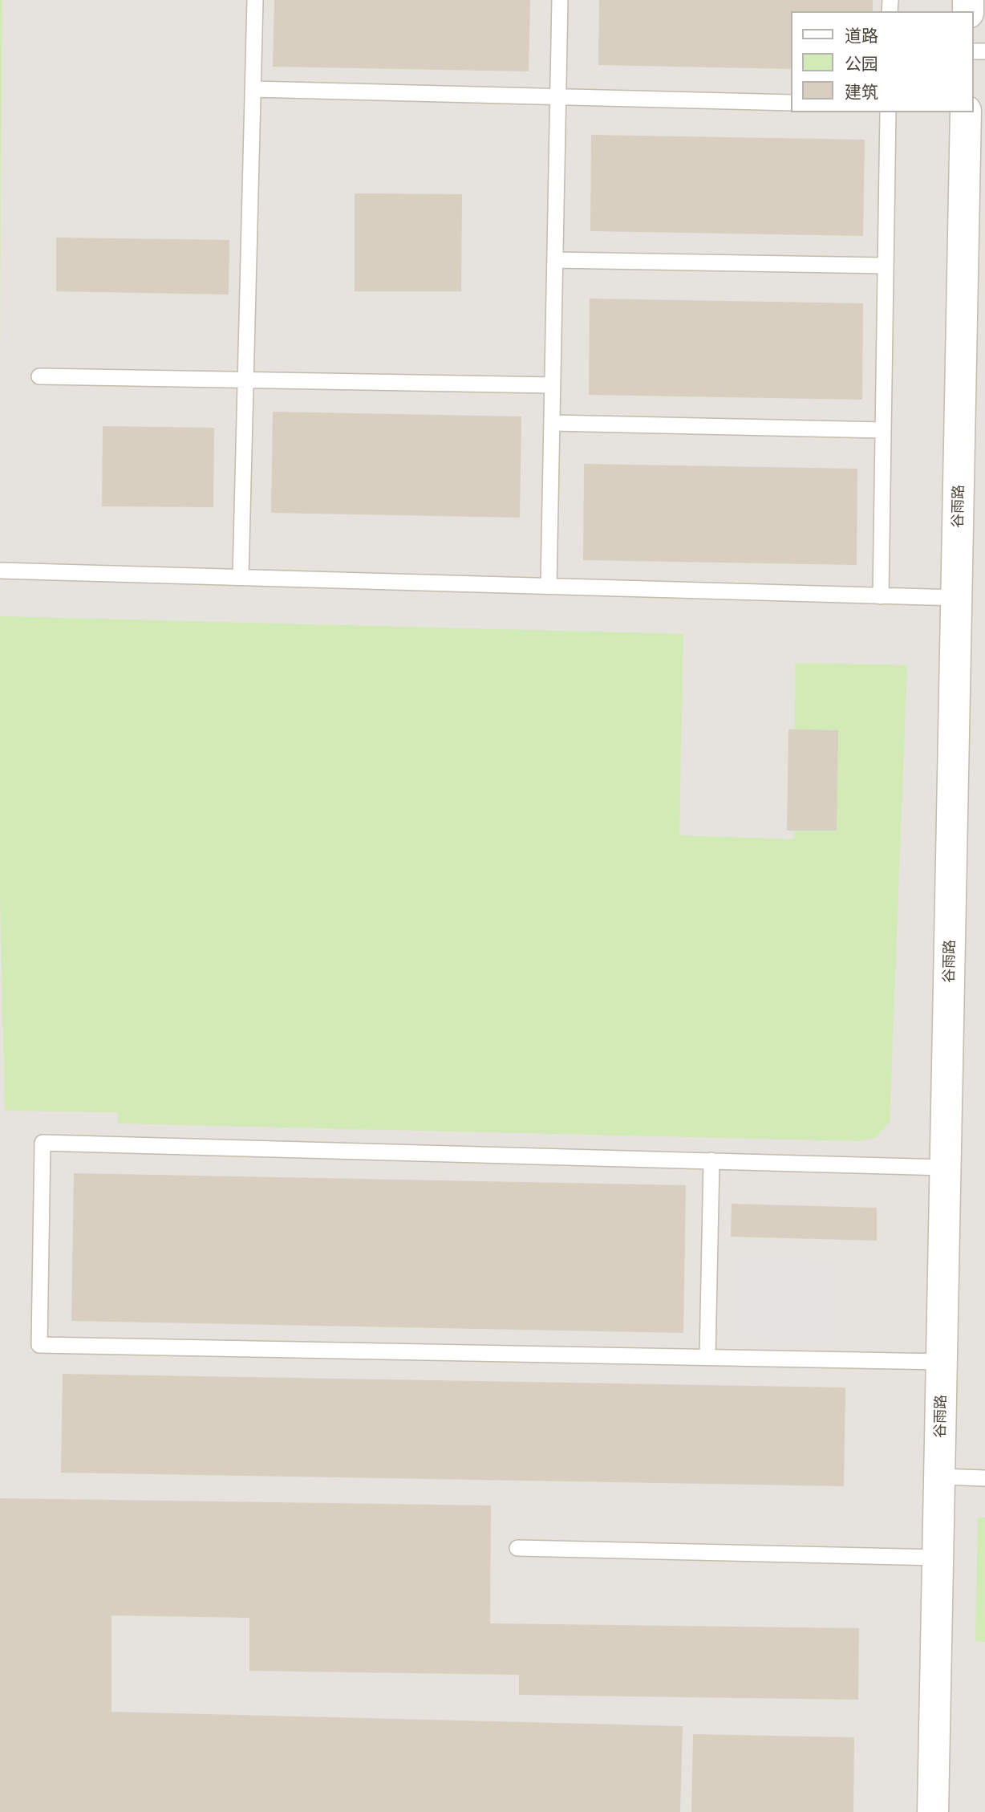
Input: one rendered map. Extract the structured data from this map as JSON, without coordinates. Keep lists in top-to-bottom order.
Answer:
{
  "streets": {
    "street": ["谷雨路"]
  },
  "legend": ["道路", "公园", "建筑"]
}
